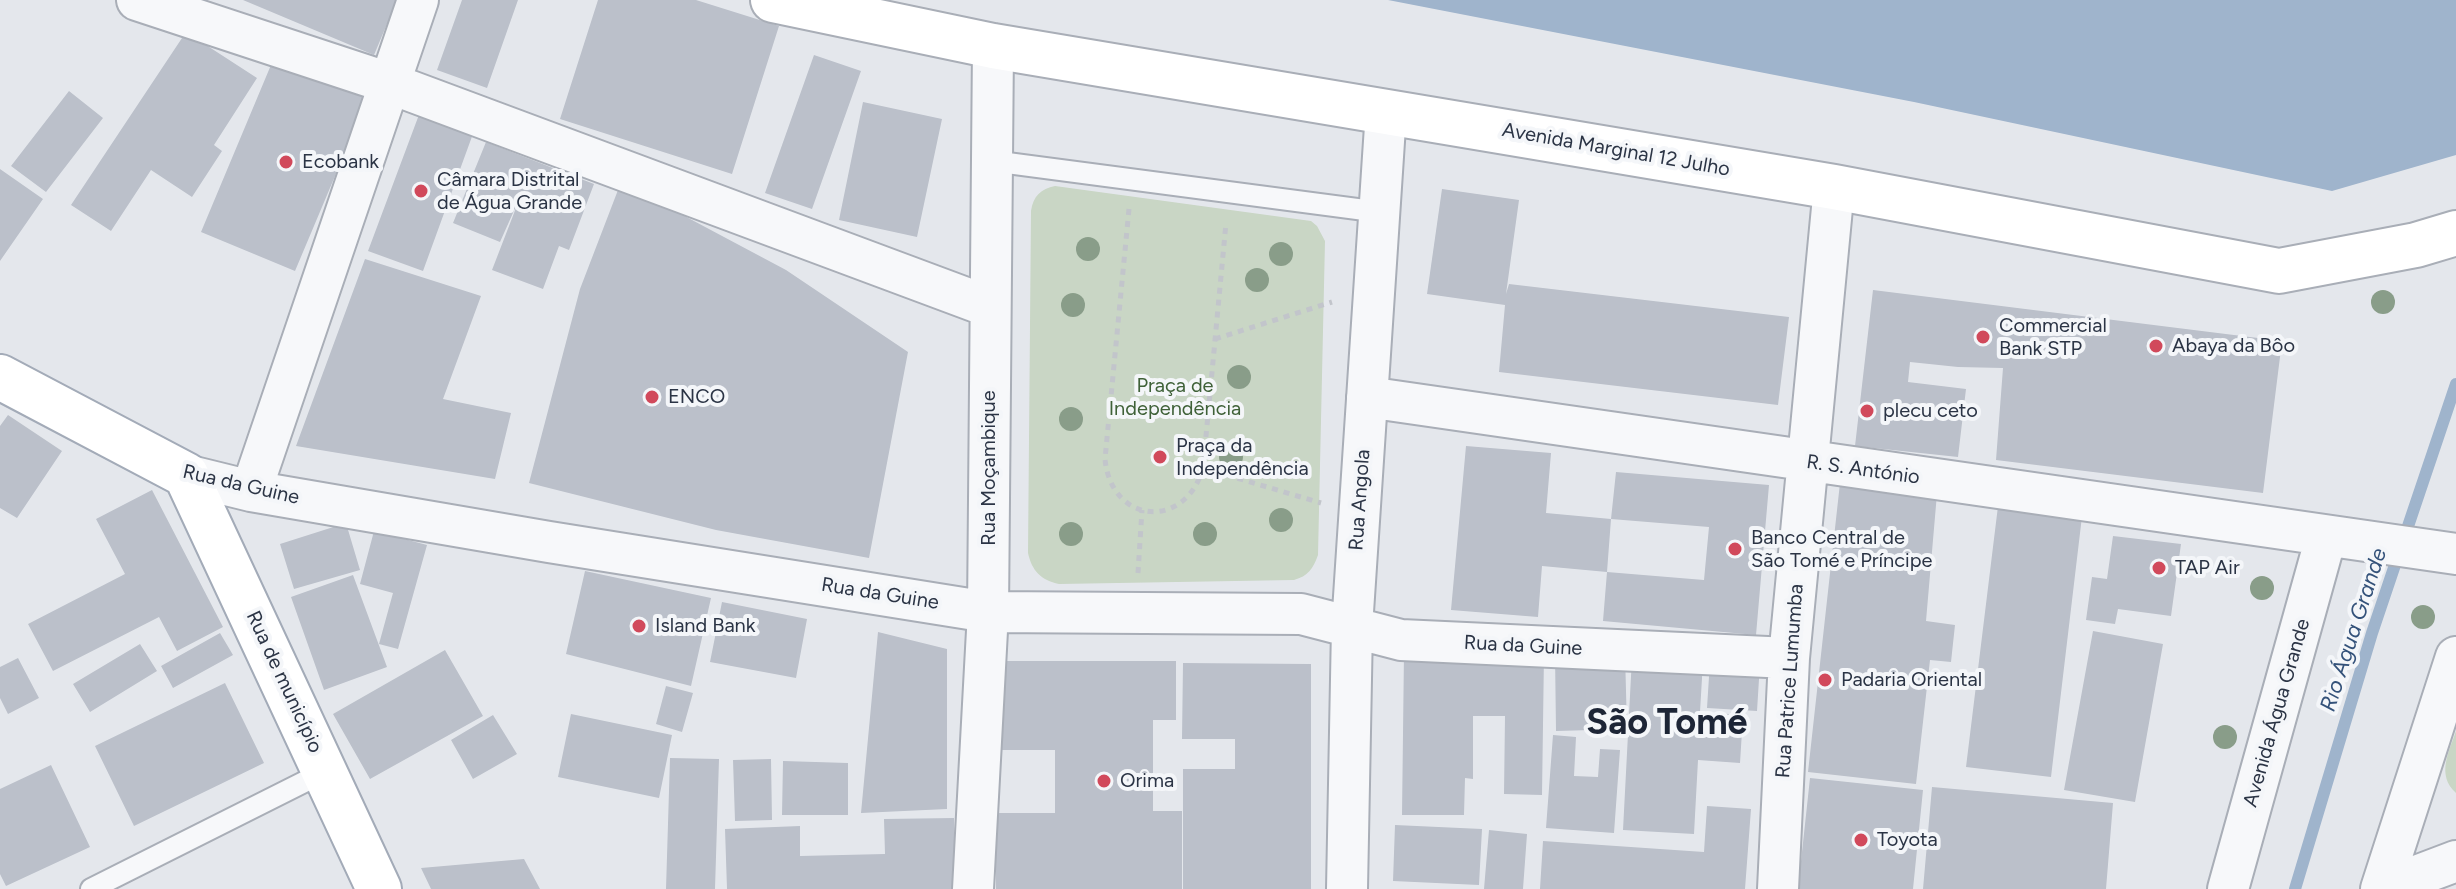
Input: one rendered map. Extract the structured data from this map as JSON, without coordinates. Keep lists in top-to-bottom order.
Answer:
{
  "streets": {
    "main road": ["Avenida Marginal 12 Julho", "Rua da Guine", "Rua de município"],
    "street": [
      "Rua Moçambique",
      "R. S. António",
      "Rua Angola",
      "Rua Patrice Lumumba",
      "Avenida Água Grande"
    ]
  },
  "crossings": [
    ["Avenida Marginal 12 Julho", "Rua Moçambique"],
    ["Avenida Marginal 12 Julho", "Rua Angola"],
    ["Avenida Marginal 12 Julho", "Rua Patrice Lumumba"],
    ["Rua Moçambique", "Rua da Guine"],
    ["R. S. António", "Rua Angola"],
    ["R. S. António", "Rua Patrice Lumumba"],
    ["R. S. António", "Avenida Água Grande"],
    ["Rua da Guine", "Rua Angola"],
    ["Rua da Guine", "Rua Patrice Lumumba"],
    ["Rua da Guine", "Rua de município"]
  ],
  "districts": ["São Tomé"],
  "water": ["Rio Água Grande"],
  "parks": ["Praça de Independência"],
  "places": [
    "Ecobank",
    "Câmara Distrital de Água Grande",
    "Commercial Bank STP",
    "Abaya da Bôo",
    "ENCO",
    "plecu ceto",
    "Praça da Independência",
    "Banco Central de São Tomé e Príncipe",
    "TAP Air",
    "Island Bank",
    "Padaria Oriental",
    "Orima",
    "Toyota"
  ]
}
